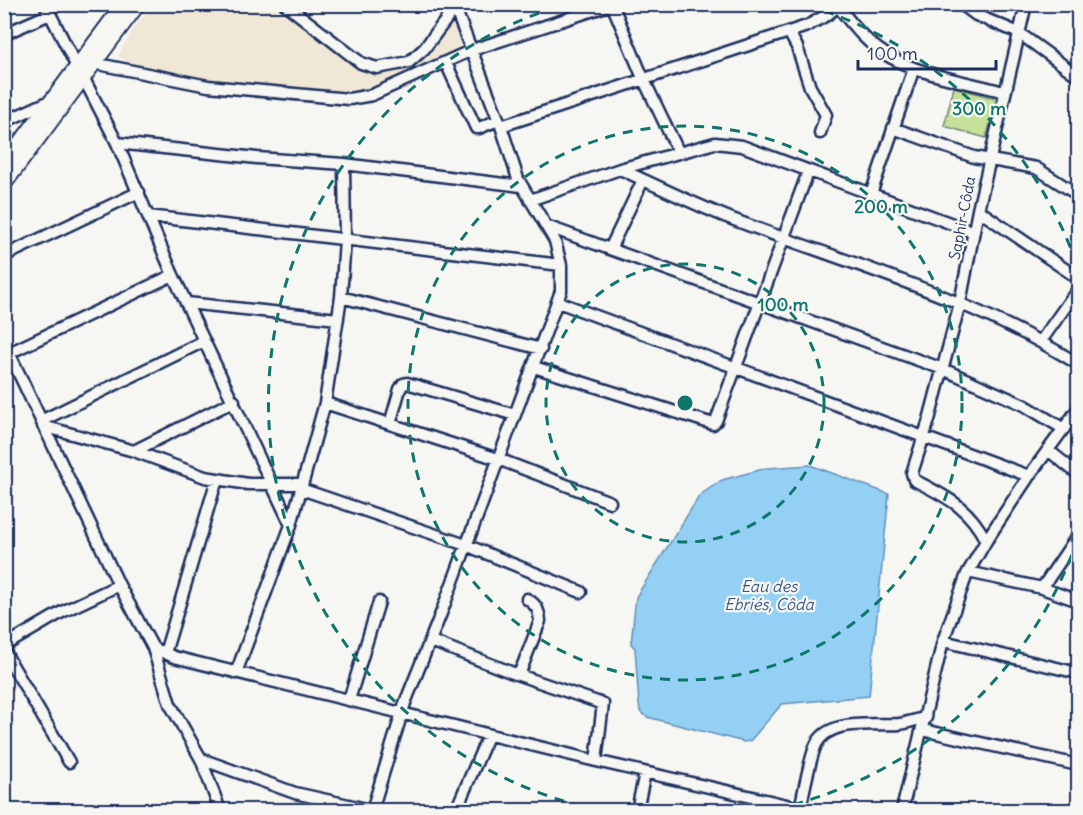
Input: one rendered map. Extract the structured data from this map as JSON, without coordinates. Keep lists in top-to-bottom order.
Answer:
{
  "streets": {
    "street": ["Saphir-Côda"]
  },
  "water": ["Eau des Ebriés, Côda"],
  "scale_bar": "100 m",
  "rings": ["300 m", "200 m", "100 m"]
}
